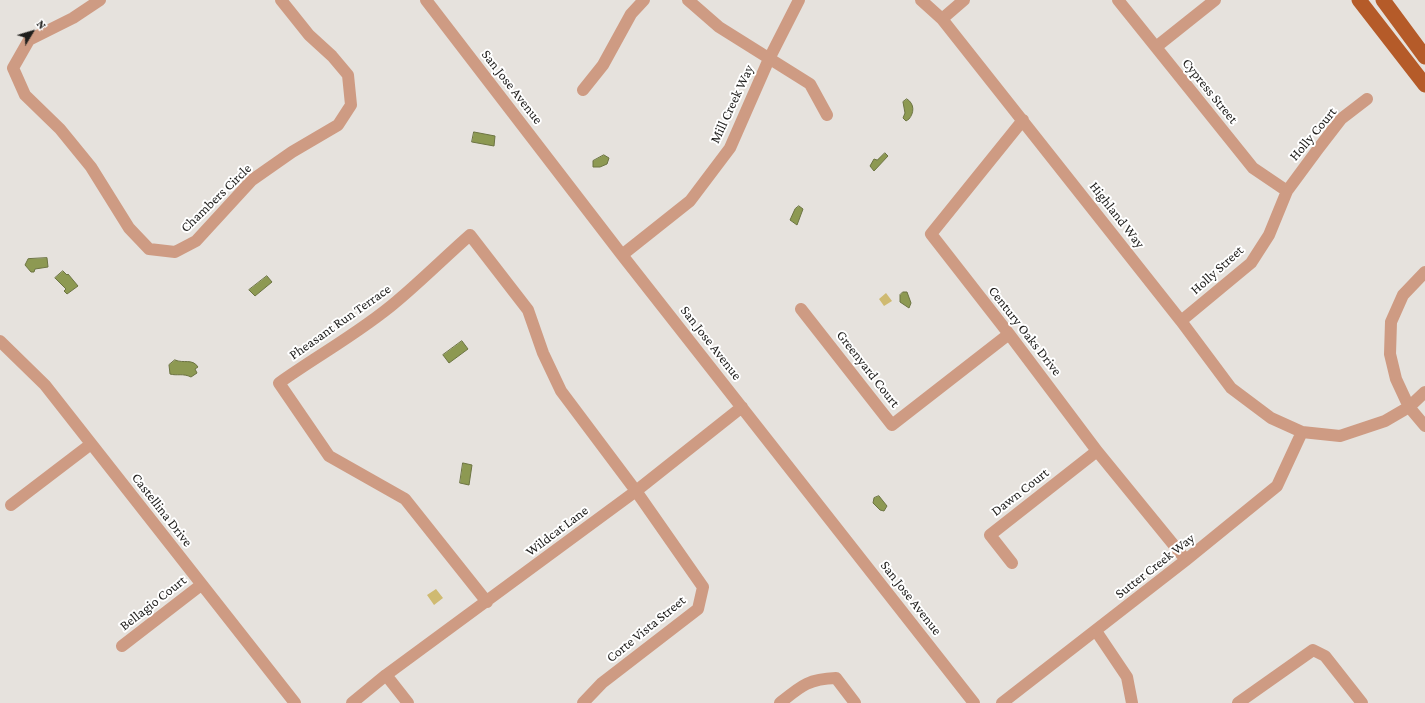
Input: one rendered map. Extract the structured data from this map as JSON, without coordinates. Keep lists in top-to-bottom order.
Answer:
{
  "streets": {
    "street": [
      "San Jose Avenue",
      "Cypress Street",
      "Mill Creek Way",
      "Holly Court",
      "Chambers Circle",
      "Highland Way",
      "Holly Street",
      "Pheasant Run Terrace",
      "Century Oaks Drive",
      "Greenyard Court",
      "Dawn Court",
      "Castellina Drive",
      "Wildcat Lane",
      "Sutter Creek Way",
      "Bellagio Court",
      "Corte Vista Street"
    ]
  },
  "crossings": [
    ["San Jose Avenue", "Mill Creek Way"],
    ["San Jose Avenue", "Wildcat Lane"],
    ["Cypress Street", "Holly Court"],
    ["Cypress Street", "Holly Street"],
    ["Holly Court", "Holly Street"],
    ["Highland Way", "Holly Street"],
    ["Highland Way", "Century Oaks Drive"],
    ["Highland Way", "Sutter Creek Way"],
    ["Pheasant Run Terrace", "Wildcat Lane"],
    ["Pheasant Run Terrace", "Corte Vista Street"],
    ["Century Oaks Drive", "Greenyard Court"],
    ["Century Oaks Drive", "Dawn Court"],
    ["Century Oaks Drive", "Sutter Creek Way"],
    ["Castellina Drive", "Bellagio Court"],
    ["Wildcat Lane", "Corte Vista Street"]
  ],
  "north": "top right"
}
